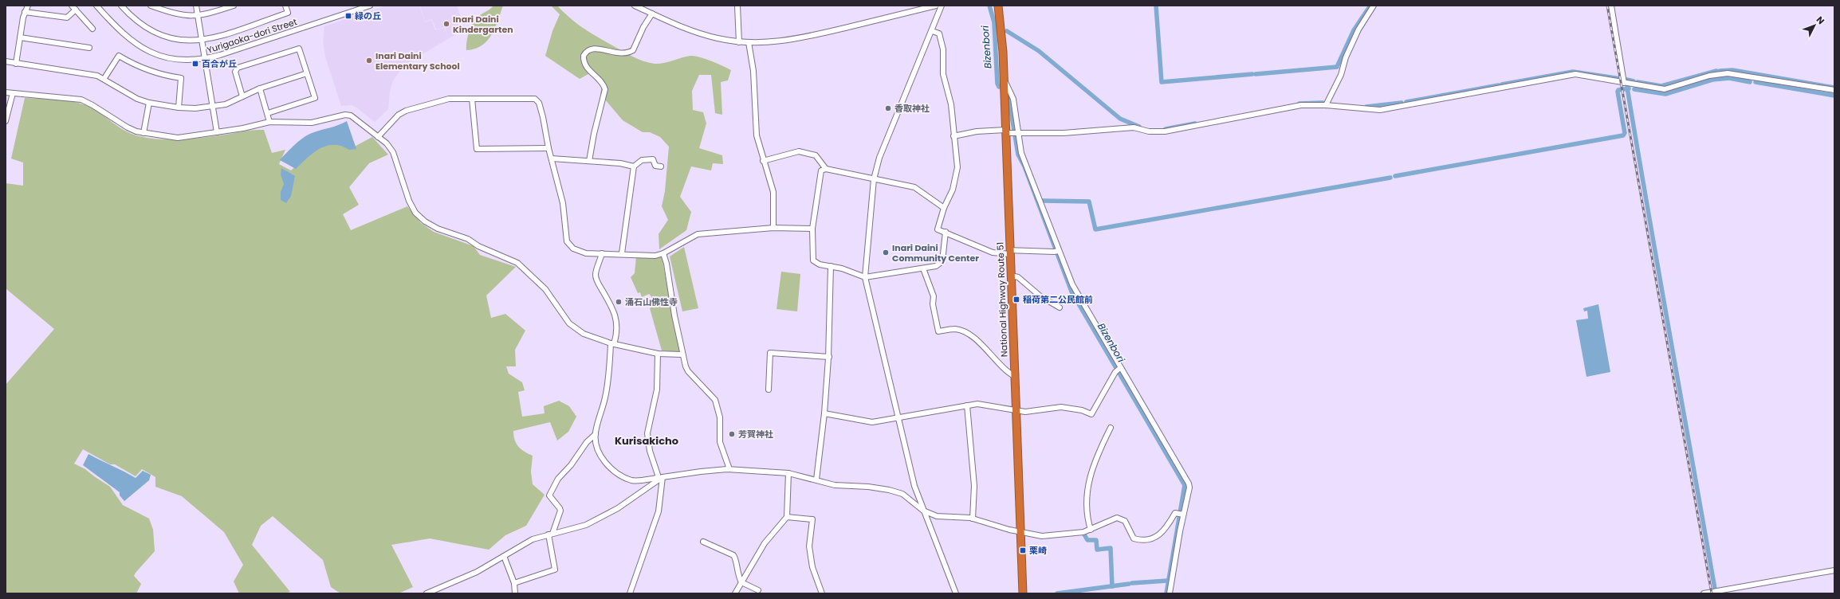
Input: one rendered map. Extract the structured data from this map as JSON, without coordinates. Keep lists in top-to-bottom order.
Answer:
{
  "streets": {
    "highway": ["National Highway Route 51"],
    "street": ["Yurigaoka-dori Street"]
  },
  "districts": ["Kurisakicho"],
  "water": ["Bizenbori"],
  "places": {
    "transit": [
      "緑の丘",
      "百合が丘",
      "稲荷第二公民館前",
      "栗崎"
    ],
    "other": [
      "Inari Daini Kindergarten",
      "Inari Daini Elementary School",
      "香取神社",
      "Inari Daini Community Center",
      "涌石山佛性寺",
      "芳賀神社"
    ]
  },
  "north": "top right"
}
